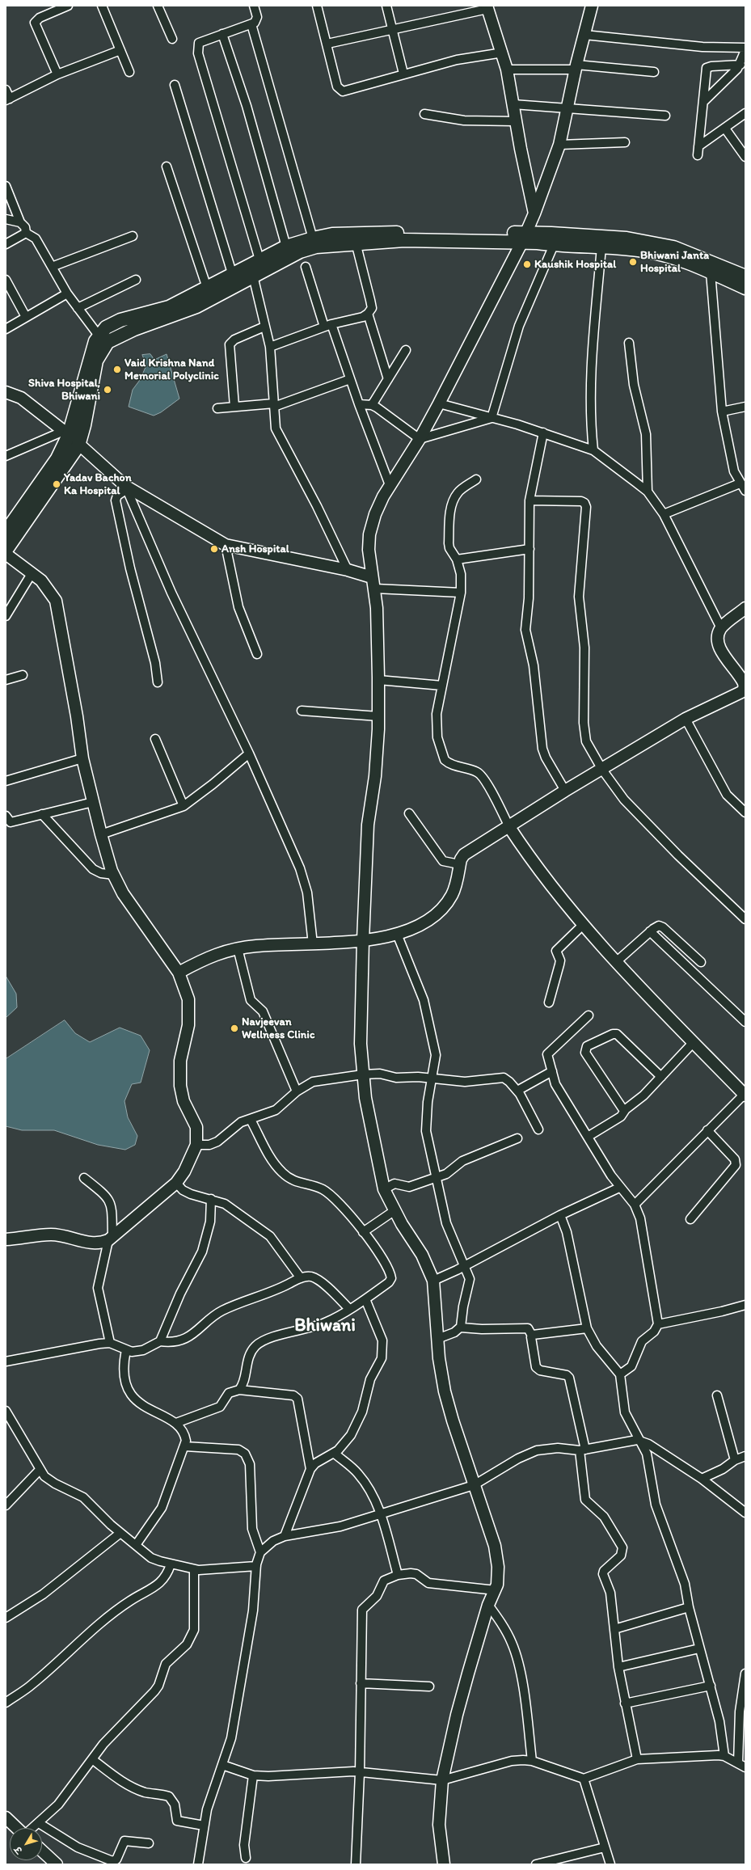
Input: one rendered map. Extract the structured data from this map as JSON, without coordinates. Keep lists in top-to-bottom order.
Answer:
{
  "districts": ["Bhiwani"],
  "places": [
    "Bhiwani Janta Hospital",
    "Kaushik Hospital",
    "Vaid Krishna Nand Memorial Polyclinic",
    "Shiva Hospital, Bhiwani",
    "Yadav Bachon Ka Hospital",
    "Ansh Hospital",
    "Navjeevan Wellness Clinic"
  ],
  "north": "bottom left"
}
